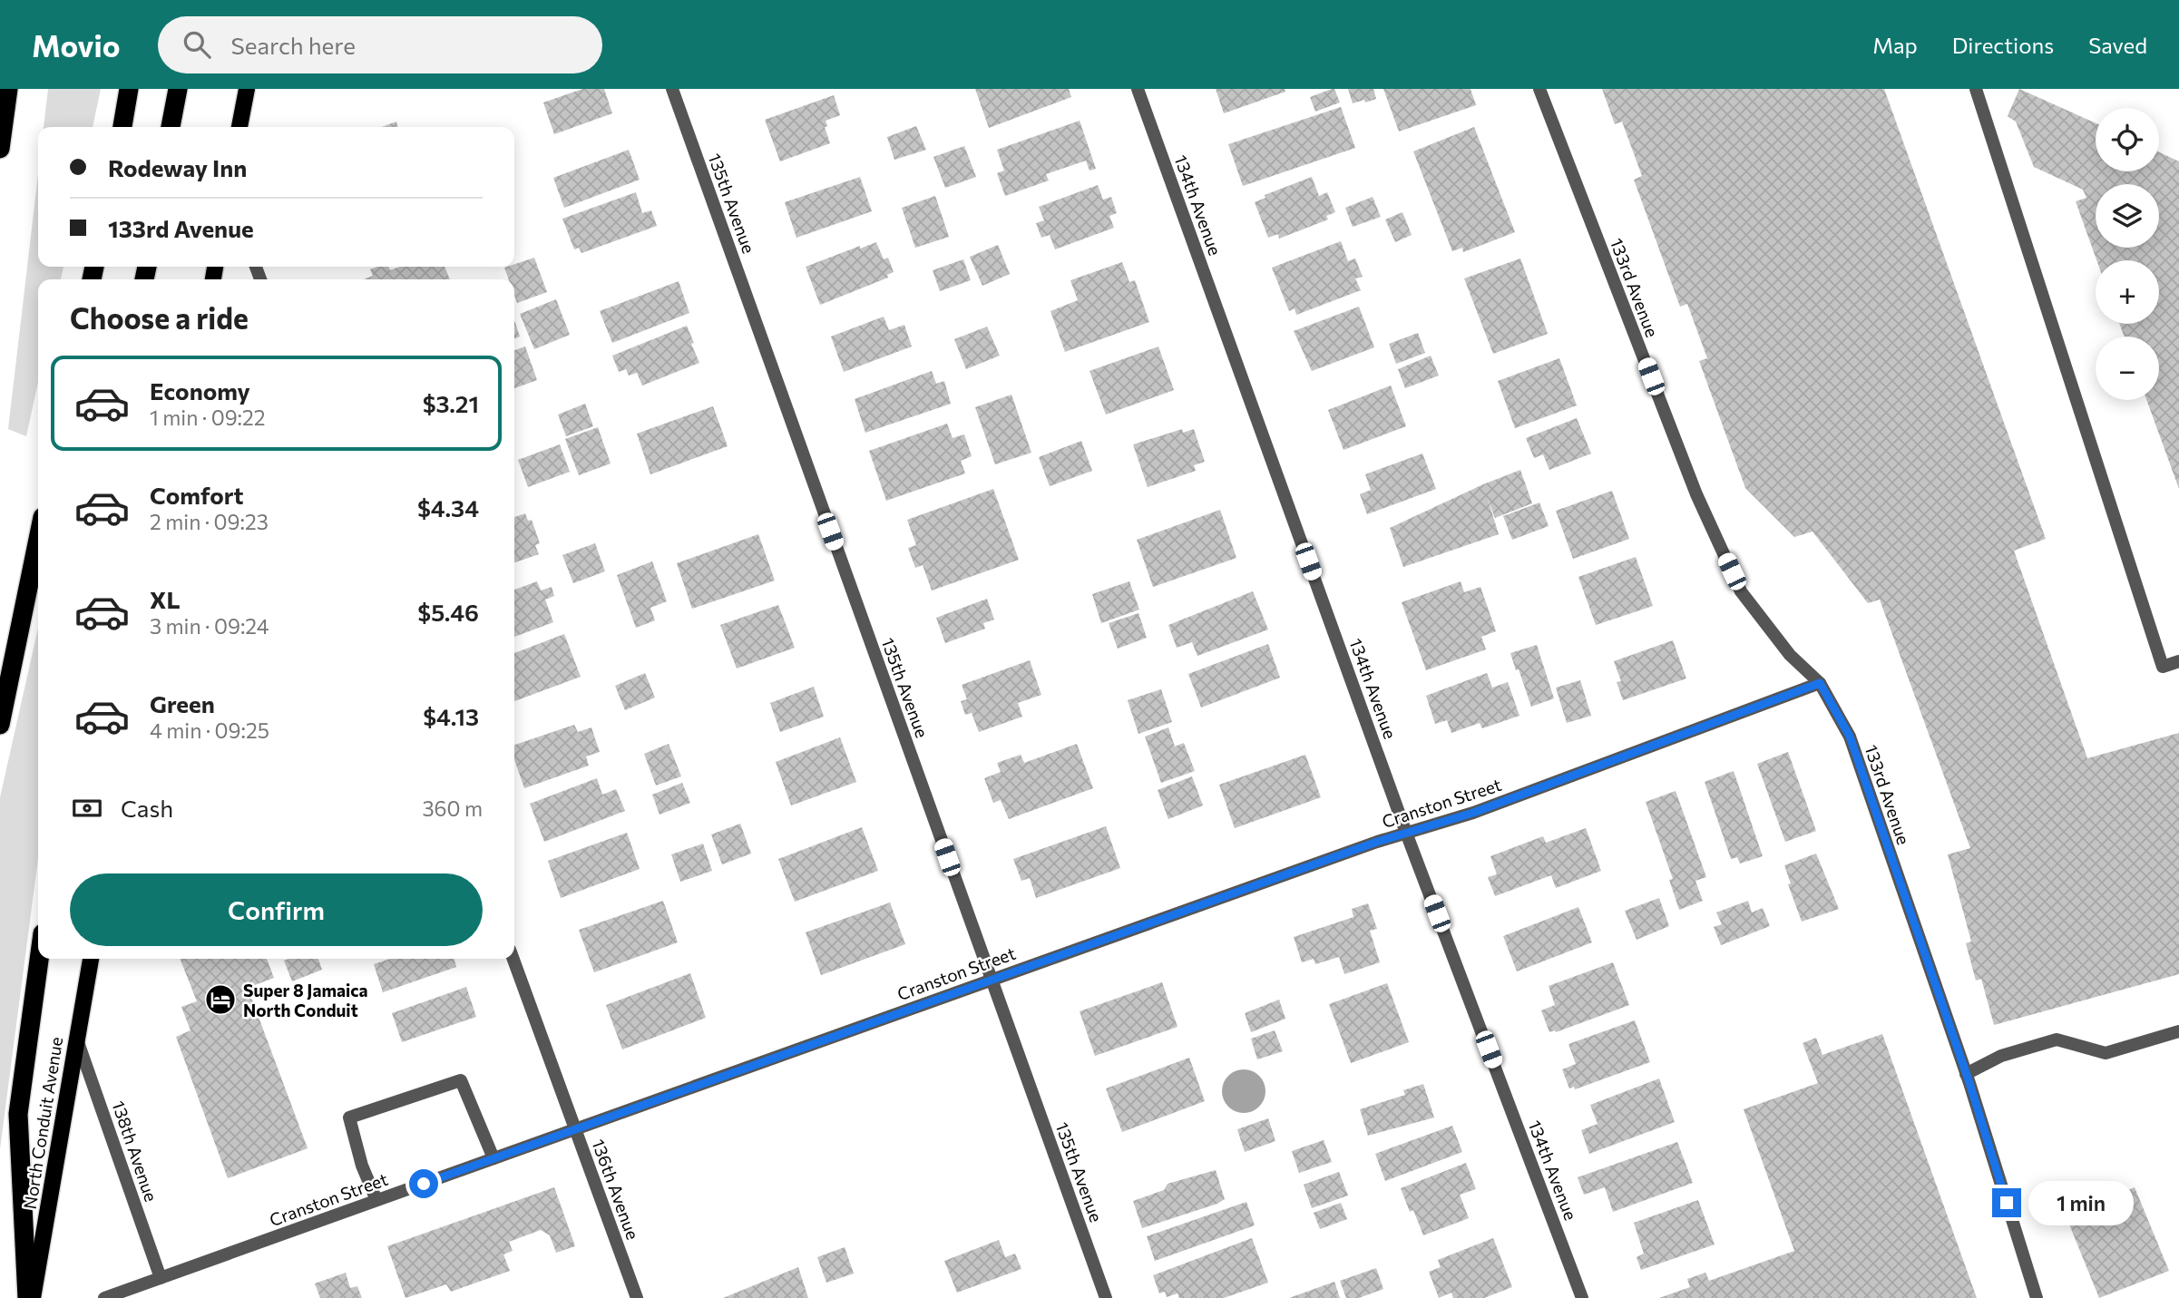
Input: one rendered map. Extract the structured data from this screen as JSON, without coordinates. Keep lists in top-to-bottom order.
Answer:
{
  "streets": {
    "main road": ["North Conduit Avenue"],
    "street": [
      "135th Avenue",
      "134th Avenue",
      "133rd Avenue",
      "Cranston Street",
      "138th Avenue",
      "136th Avenue"
    ]
  },
  "crossings": [
    ["135th Avenue", "Cranston Street"],
    ["134th Avenue", "Cranston Street"],
    ["133rd Avenue", "Cranston Street"],
    ["Cranston Street", "138th Avenue"],
    ["Cranston Street", "136th Avenue"],
    ["North Conduit Avenue", "138th Avenue"]
  ],
  "places": {
    "hotel": ["Super 8 Jamaica North Conduit"]
  },
  "page": {
    "header": "Movio",
    "search": "Search here",
    "nav": ["Map", "Directions", "Saved"],
    "map_buttons": ["+", "−"],
    "banner": ["Rodeway Inn", "133rd Avenue"],
    "heading": "Choose a ride",
    "list": [
      {
        "name": "Economy",
        "note": "1 min · 09:22",
        "value": "$3.21"
      },
      {
        "name": "Comfort",
        "note": "2 min · 09:23",
        "value": "$4.34"
      },
      {
        "name": "XL",
        "note": "3 min · 09:24",
        "value": "$5.46"
      },
      {
        "name": "Green",
        "note": "4 min · 09:25",
        "value": "$4.13"
      }
    ],
    "pay": ["Cash", "360 m"],
    "buttons": "Confirm",
    "bubble": "1 min"
  }
}
